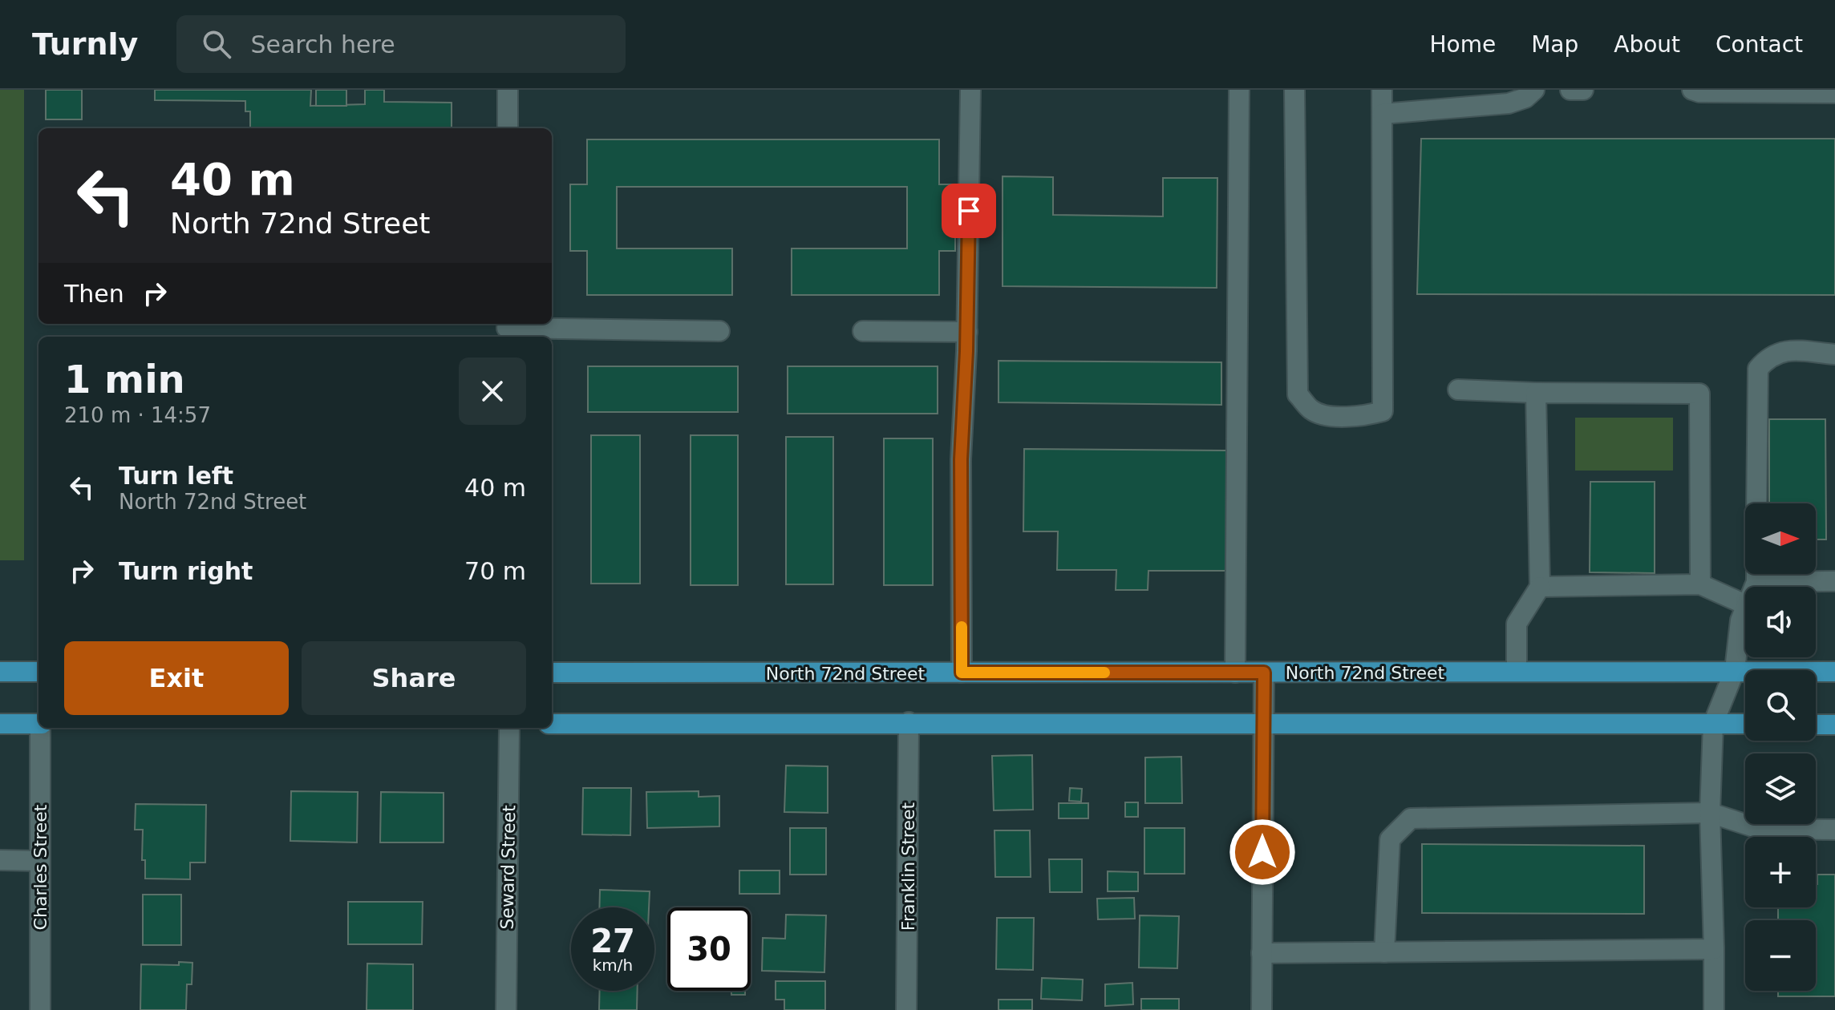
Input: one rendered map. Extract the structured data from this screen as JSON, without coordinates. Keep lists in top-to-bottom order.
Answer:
{
  "streets": {
    "main road": ["North 72nd Street"],
    "street": ["Franklin Street", "Charles Street", "Seward Street"]
  },
  "north": "right",
  "page": {
    "header": "Turnly",
    "search": "Search here",
    "nav": [
      "Home",
      "Map",
      "About",
      "Contact"
    ],
    "turn": ["40 m", "North 72nd Street"],
    "then": "Then",
    "heading": ["1 min", "210 m · 14:57"],
    "list": [
      {
        "name": "Turn left",
        "note": "North 72nd Street",
        "value": "40 m"
      },
      {
        "name": "Turn right",
        "value": "70 m"
      }
    ],
    "map_buttons": ["+", "−"],
    "buttons": ["Exit", "Share"],
    "speed": "27 km/h",
    "limit": "30"
  }
}
